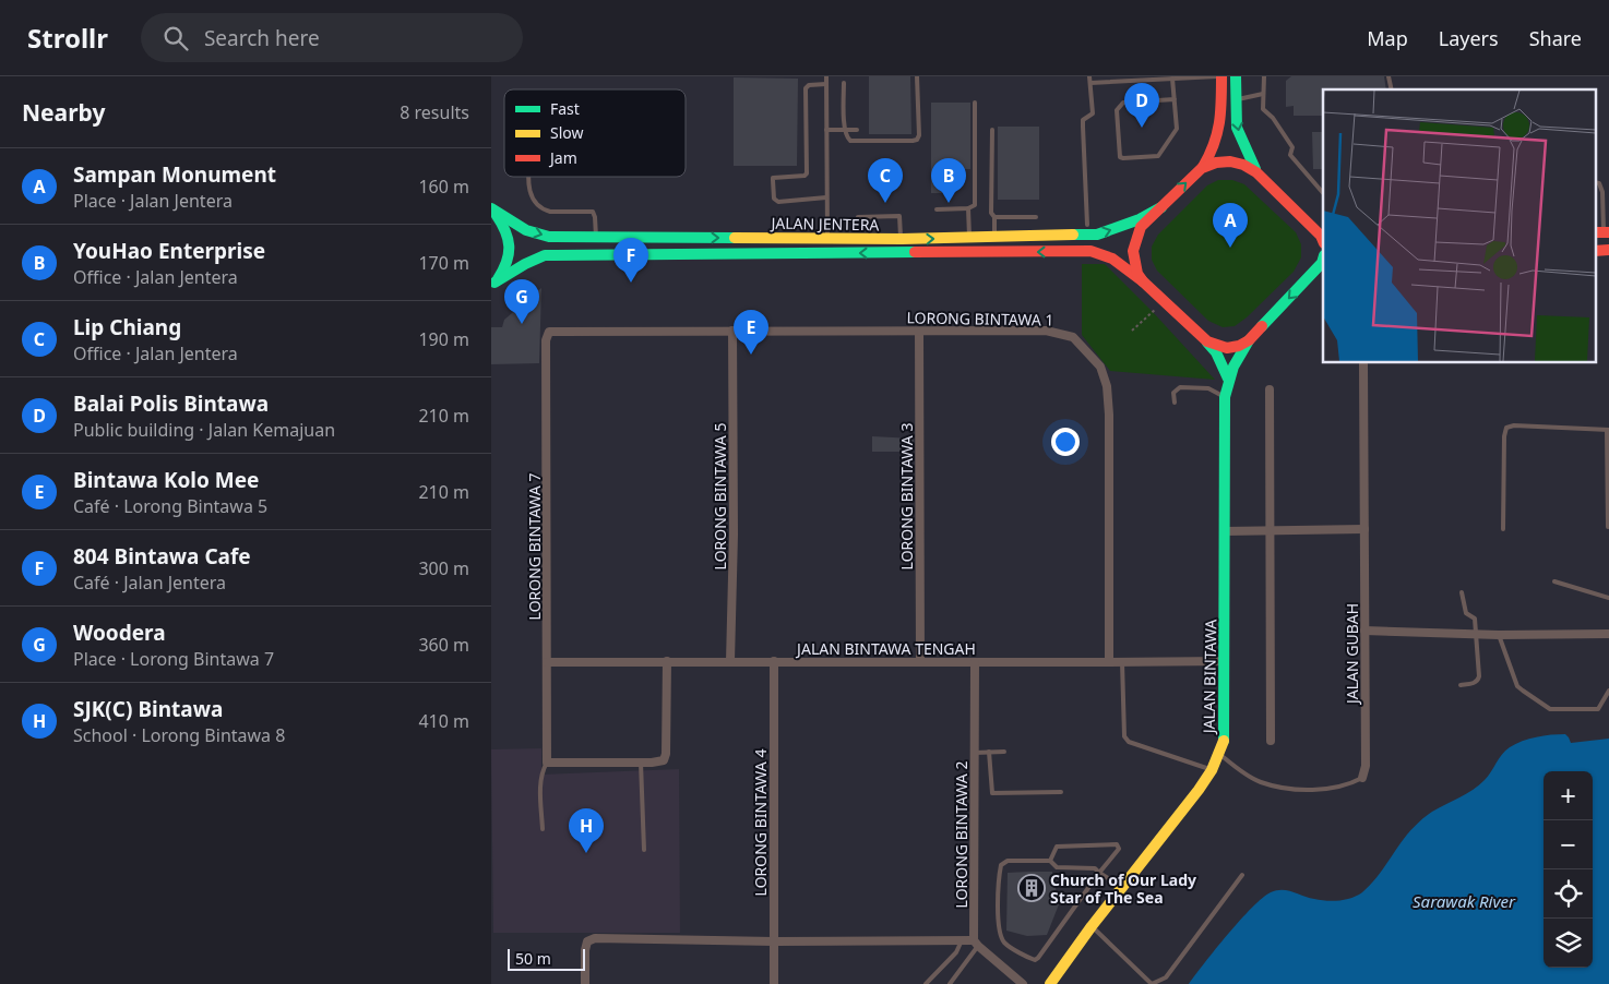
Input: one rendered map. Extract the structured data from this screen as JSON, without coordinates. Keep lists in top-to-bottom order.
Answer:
{
  "streets": {
    "street": [
      "JALAN JENTERA",
      "LORONG BINTAWA 1",
      "LORONG BINTAWA 5",
      "LORONG BINTAWA 3",
      "LORONG BINTAWA 7",
      "JALAN BINTAWA TENGAH",
      "JALAN GUBAH",
      "JALAN BINTAWA",
      "LORONG BINTAWA 4",
      "LORONG BINTAWA 2"
    ]
  },
  "crossings": [
    ["JALAN JENTERA", "JALAN BINTAWA"],
    ["LORONG BINTAWA 1", "LORONG BINTAWA 5"],
    ["LORONG BINTAWA 1", "LORONG BINTAWA 3"],
    ["LORONG BINTAWA 1", "LORONG BINTAWA 7"],
    ["LORONG BINTAWA 1", "JALAN BINTAWA TENGAH"],
    ["LORONG BINTAWA 5", "JALAN BINTAWA TENGAH"],
    ["LORONG BINTAWA 3", "JALAN BINTAWA TENGAH"],
    ["LORONG BINTAWA 7", "JALAN BINTAWA TENGAH"],
    ["JALAN BINTAWA TENGAH", "JALAN BINTAWA"],
    ["JALAN BINTAWA TENGAH", "LORONG BINTAWA 4"],
    ["JALAN BINTAWA TENGAH", "LORONG BINTAWA 2"]
  ],
  "water": ["Sarawak River"],
  "places": {
    "building": ["Church of Our Lady Star of The Sea"]
  },
  "legend": ["Fast", "Slow", "Jam"],
  "scale_bar": "50 m",
  "page": {
    "header": "Strollr",
    "search": "Search here",
    "nav": ["Map", "Layers", "Share"],
    "heading": ["Nearby", "8 results"],
    "pins": [
      "D",
      "B",
      "C",
      "A",
      "F",
      "G",
      "E",
      "H"
    ],
    "list": [
      {
        "mark": "A",
        "name": "Sampan Monument",
        "note": "Place · Jalan Jentera",
        "value": "160 m"
      },
      {
        "mark": "B",
        "name": "YouHao Enterprise",
        "note": "Office · Jalan Jentera",
        "value": "170 m"
      },
      {
        "mark": "C",
        "name": "Lip Chiang",
        "note": "Office · Jalan Jentera",
        "value": "190 m"
      },
      {
        "mark": "D",
        "name": "Balai Polis Bintawa",
        "note": "Public building · Jalan Kemajuan",
        "value": "210 m"
      },
      {
        "mark": "E",
        "name": "Bintawa Kolo Mee",
        "note": "Café · Lorong Bintawa 5",
        "value": "210 m"
      },
      {
        "mark": "F",
        "name": "804 Bintawa Cafe",
        "note": "Café · Jalan Jentera",
        "value": "300 m"
      },
      {
        "mark": "G",
        "name": "Woodera",
        "note": "Place · Lorong Bintawa 7",
        "value": "360 m"
      },
      {
        "mark": "H",
        "name": "SJK(C) Bintawa",
        "note": "School · Lorong Bintawa 8",
        "value": "410 m"
      }
    ],
    "map_buttons": ["+", "−"],
    "scale": "50 m"
  }
}
